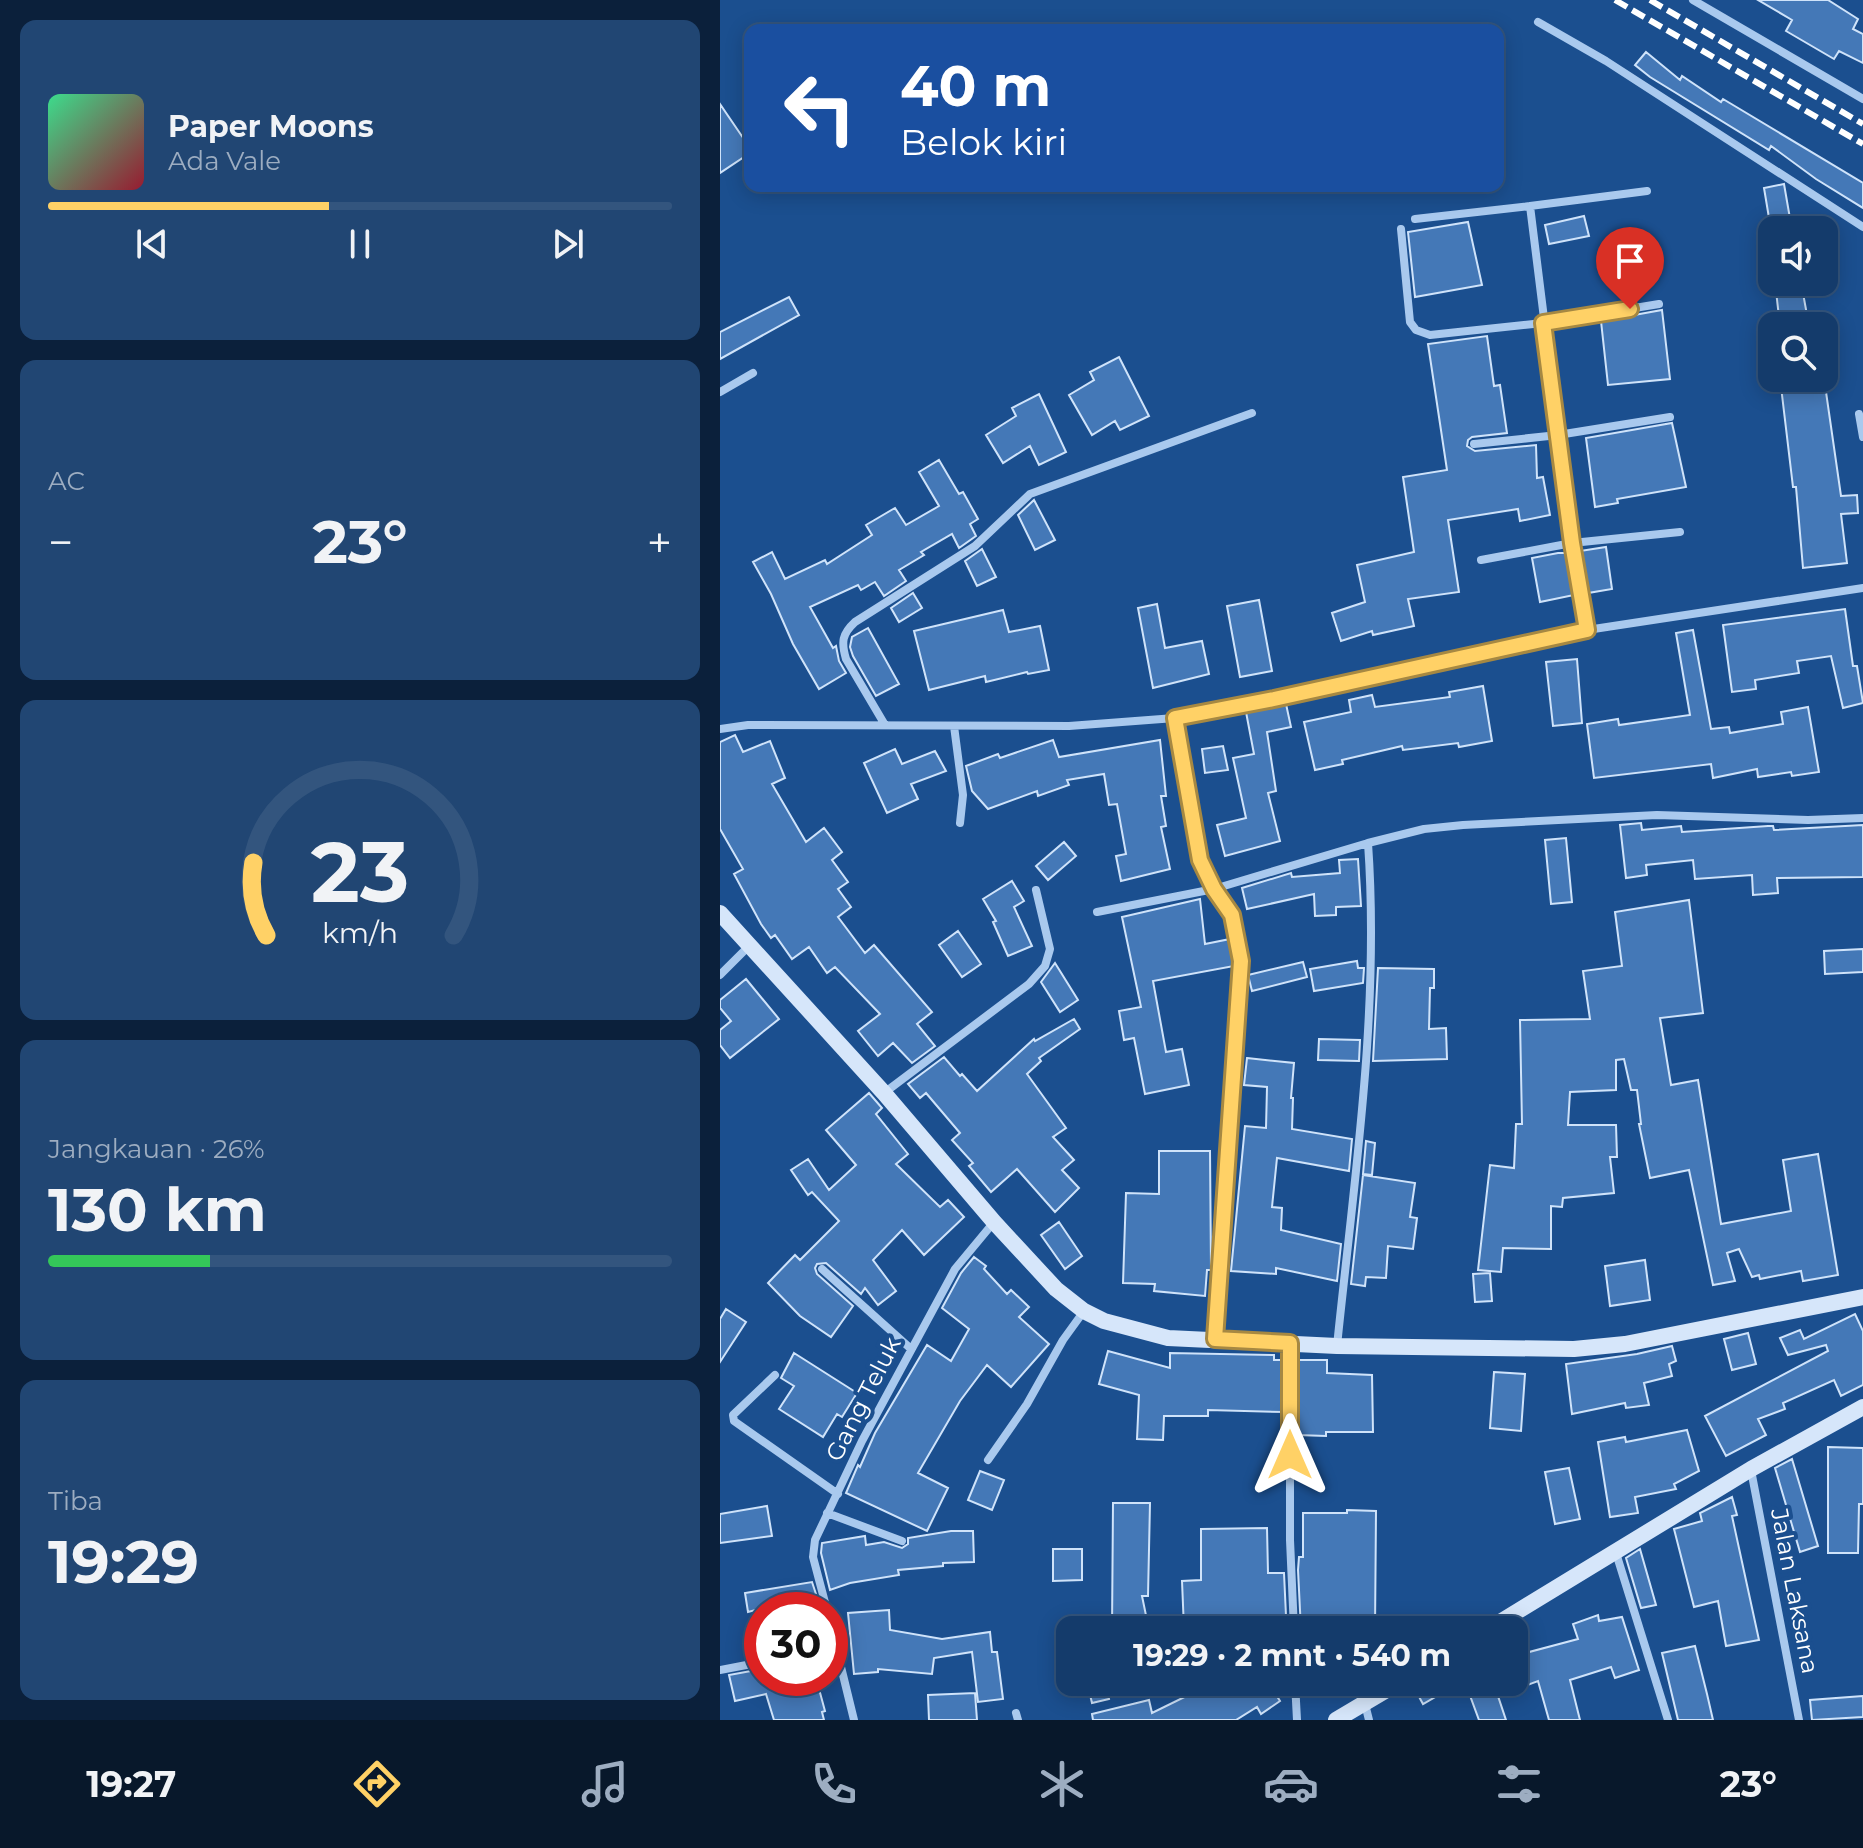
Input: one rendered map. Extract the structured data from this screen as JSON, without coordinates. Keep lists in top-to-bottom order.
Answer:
{
  "streets": {
    "street": ["Gang Teluk", "Jalan Laksana"]
  },
  "page": {
    "turn": ["40 m", "Belok kiri"],
    "song": ["Paper Moons", "Ada Vale"],
    "tile": [
      "AC",
      ["Jangkauan · 26%", "130 km"],
      ["Tiba", "19:29"]
    ],
    "heat": ["−", "23°", "+"],
    "limit": "30",
    "trip": "19:29 · 2 mnt · 540 m",
    "tabs": ["19:27", "23°"],
    "gauge": ["23", "km/h"]
  }
}
